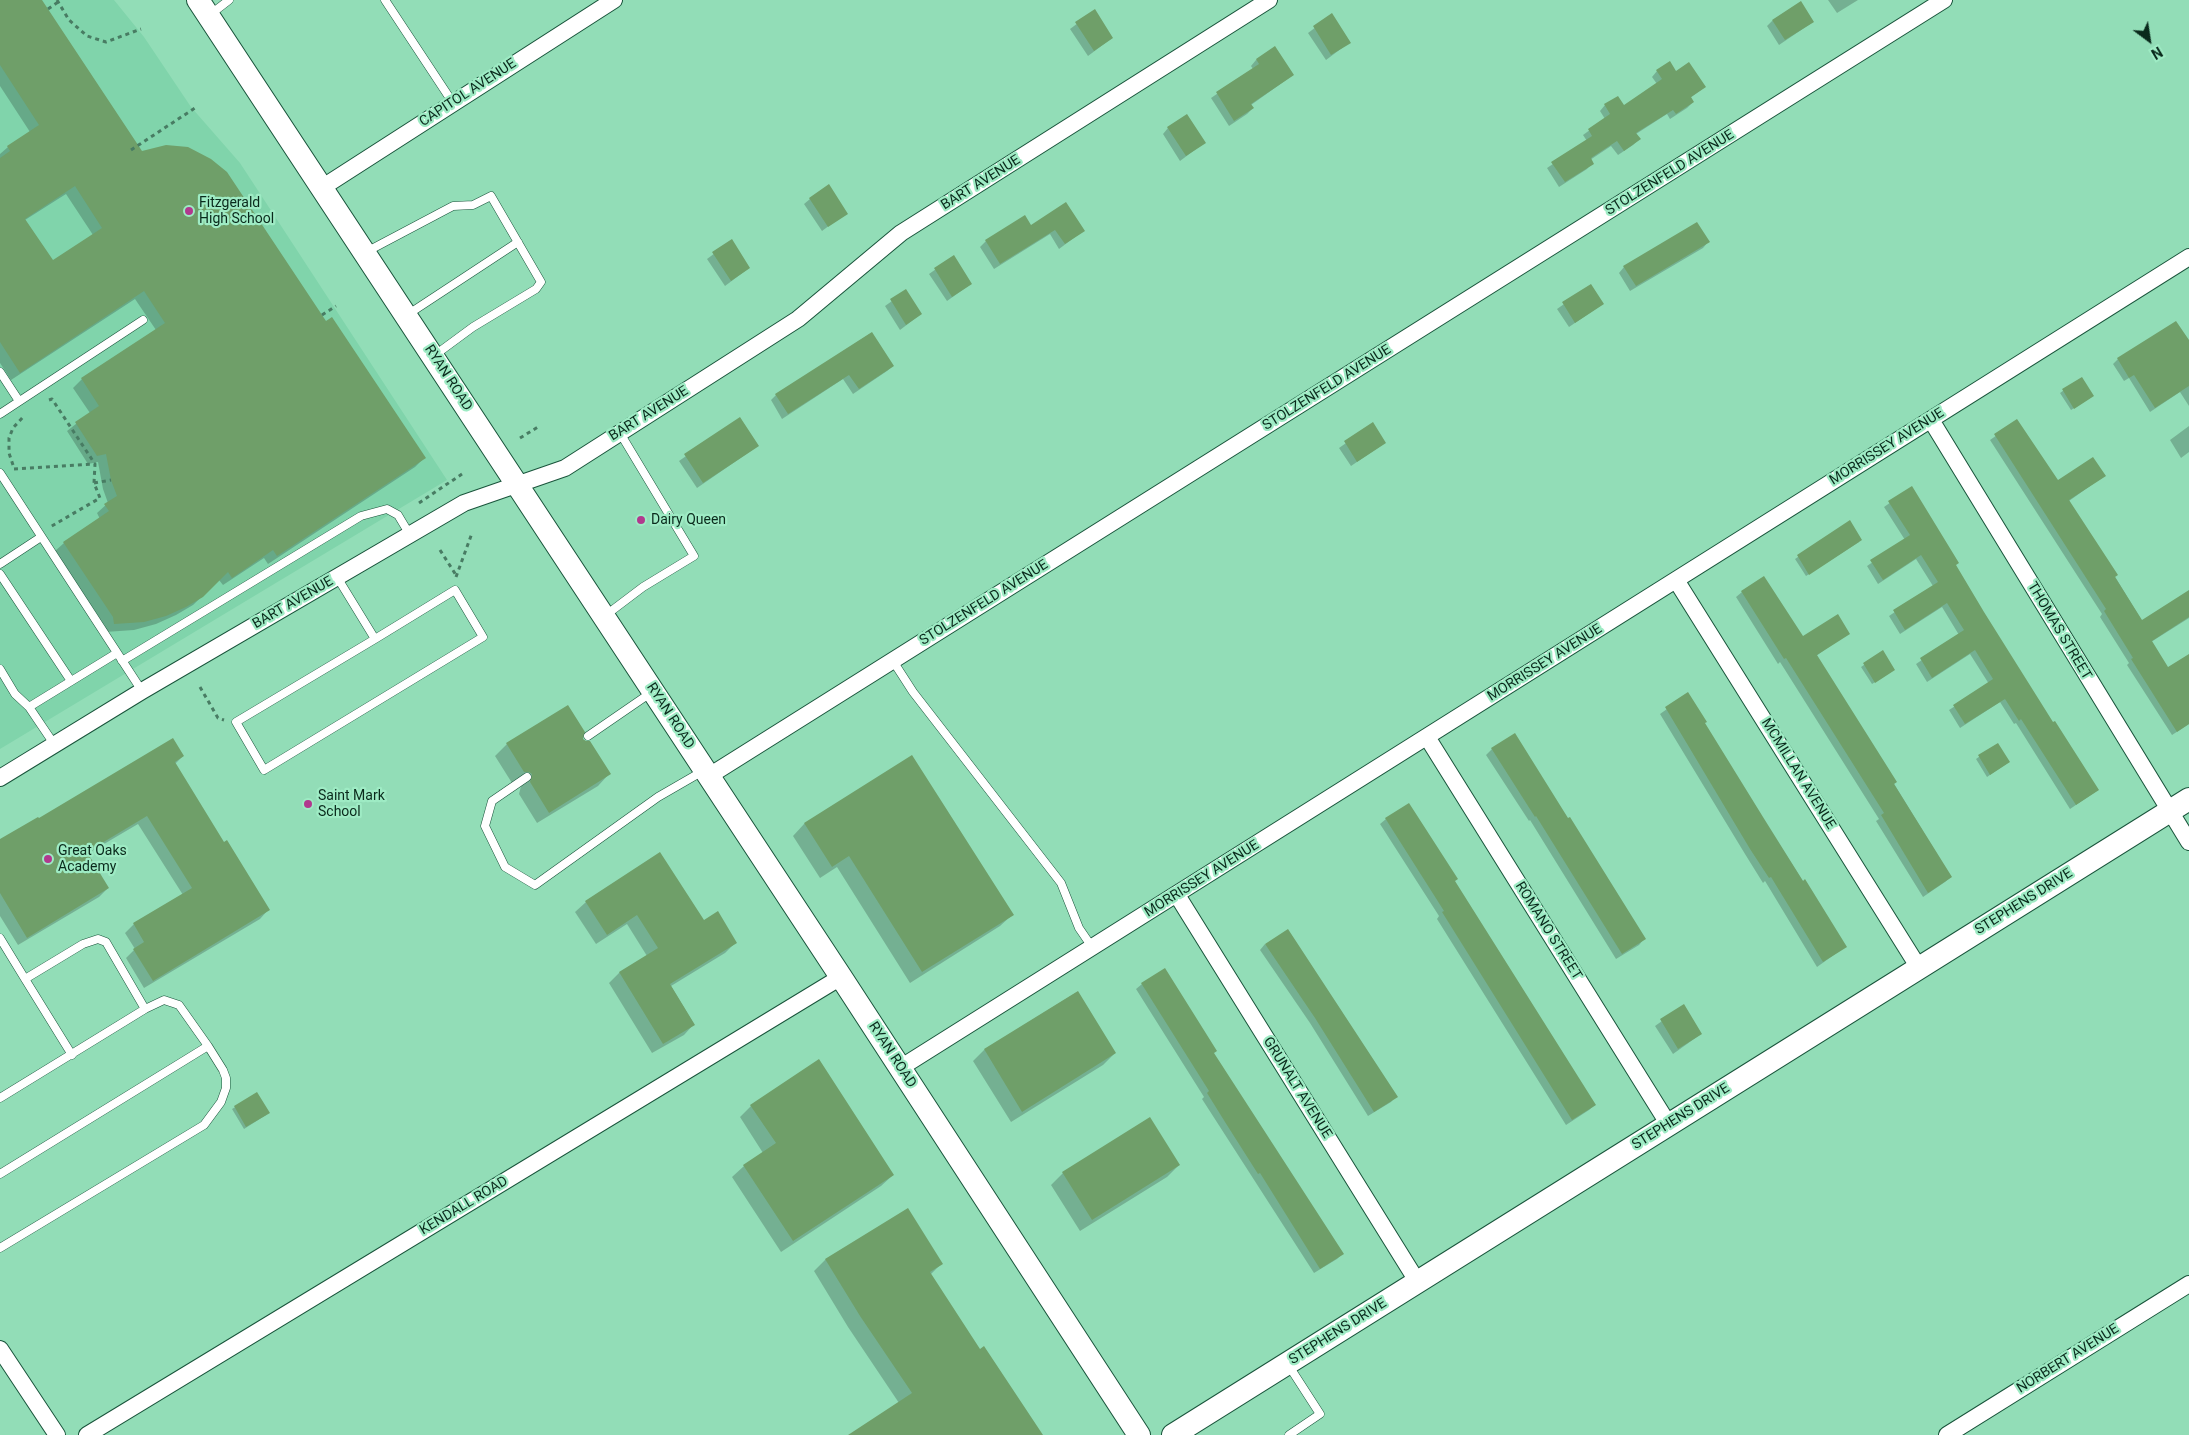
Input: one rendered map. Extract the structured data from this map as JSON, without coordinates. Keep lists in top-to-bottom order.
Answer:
{
  "streets": {
    "main road": ["RYAN ROAD", "STEPHENS DRIVE"],
    "street": [
      "CAPITOL AVENUE",
      "STOLZENFELD AVENUE",
      "BART AVENUE",
      "MORRISSEY AVENUE",
      "THOMAS STREET",
      "MCMILLAN AVENUE",
      "ROMANO STREET",
      "GRUNALT AVENUE",
      "KENDALL ROAD",
      "NORBERT AVENUE"
    ]
  },
  "crossings": [
    ["CAPITOL AVENUE", "RYAN ROAD"],
    ["STOLZENFELD AVENUE", "RYAN ROAD"],
    ["BART AVENUE", "RYAN ROAD"],
    ["RYAN ROAD", "MORRISSEY AVENUE"],
    ["RYAN ROAD", "KENDALL ROAD"],
    ["MORRISSEY AVENUE", "THOMAS STREET"],
    ["MORRISSEY AVENUE", "MCMILLAN AVENUE"],
    ["MORRISSEY AVENUE", "ROMANO STREET"],
    ["MORRISSEY AVENUE", "GRUNALT AVENUE"],
    ["THOMAS STREET", "STEPHENS DRIVE"],
    ["MCMILLAN AVENUE", "STEPHENS DRIVE"],
    ["STEPHENS DRIVE", "ROMANO STREET"],
    ["STEPHENS DRIVE", "GRUNALT AVENUE"]
  ],
  "places": [
    "Fitzgerald High School",
    "Dairy Queen",
    "Saint Mark School",
    "Great Oaks Academy"
  ],
  "north": "bottom right"
}
